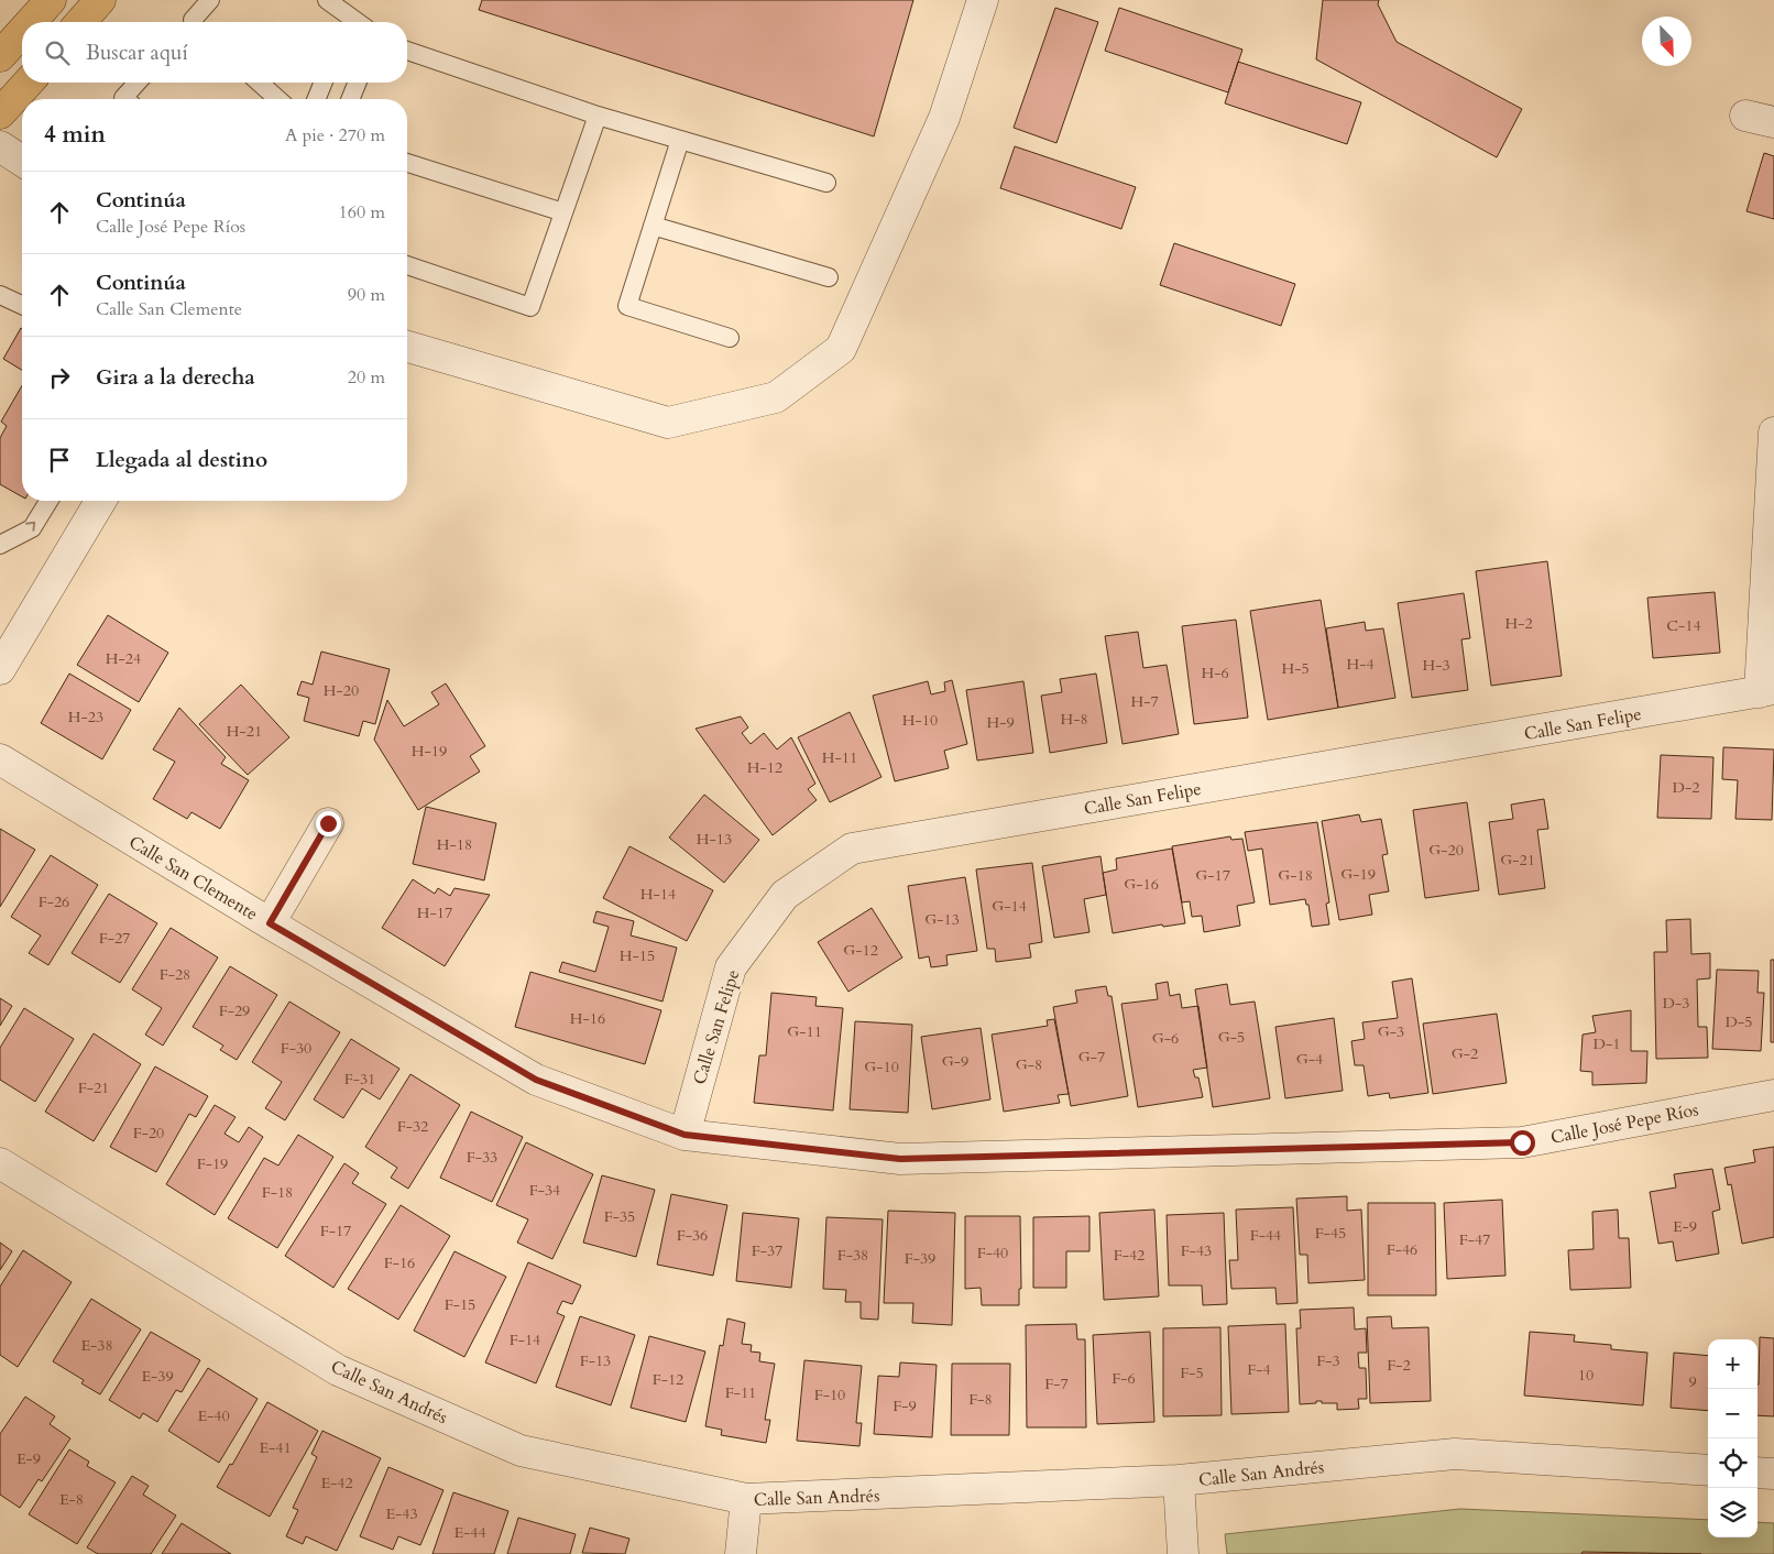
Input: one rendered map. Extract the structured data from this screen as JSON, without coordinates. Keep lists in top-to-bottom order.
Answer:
{
  "streets": {
    "street": [
      "Calle San Felipe",
      "Calle San Clemente",
      "Calle José Pepe Ríos",
      "Calle San Andrés"
    ]
  },
  "crossings": [
    ["Calle San Felipe", "Calle San Clemente"],
    ["Calle San Felipe", "Calle José Pepe Ríos"],
    ["Calle San Clemente", "Calle José Pepe Ríos"]
  ],
  "house_numbers": [
    "H-2",
    "C-14",
    "H-24",
    "H-4",
    "H-3",
    "H-5",
    "H-6",
    "H-20",
    "H-7",
    "H-23",
    "H-8",
    "H-10",
    "H-9",
    "H-21",
    "H-19",
    "H-11",
    "H-12",
    "D-2",
    "H-13",
    "H-18",
    "G-20",
    "G-21",
    "G-19",
    "G-17",
    "G-18",
    "G-16",
    "H-14",
    "F-26",
    "G-14",
    "H-17",
    "G-13",
    "F-27",
    "G-12",
    "H-15",
    "F-28",
    "D-3",
    "F-29",
    "H-16",
    "D-5",
    "G-11",
    "G-3",
    "G-5",
    "G-6",
    "D-1",
    "F-30",
    "G-2",
    "G-7",
    "G-4",
    "G-9",
    "G-8",
    "G-10",
    "F-31",
    "F-21",
    "F-32",
    "F-20",
    "F-33",
    "F-19",
    "F-34",
    "F-18",
    "F-35",
    "E-9",
    "F-17",
    "F-45",
    "F-36",
    "F-44",
    "F-47",
    "F-46",
    "F-37",
    "F-43",
    "F-40",
    "F-38",
    "F-42",
    "F-39",
    "F-16",
    "F-15",
    "F-14",
    "E-38",
    "F-13",
    "F-3",
    "F-2",
    "F-4",
    "F-5",
    "10",
    "E-39",
    "F-6",
    "F-12",
    "9",
    "F-7",
    "F-11",
    "F-10",
    "F-8",
    "F-9",
    "E-40",
    "E-41",
    "E-9",
    "E-42",
    "E-8",
    "E-43",
    "E-44"
  ],
  "north": "bottom right",
  "page": {
    "search": "Buscar aquí",
    "heading": ["4 min", "A pie · 270 m"],
    "list": [
      ["Continúa", "Calle José Pepe Ríos", "160 m"],
      ["Continúa", "Calle San Clemente", "90 m"],
      ["Gira a la derecha", "20 m"],
      "Llegada al destino"
    ],
    "map_buttons": ["+", "−"]
  }
}
